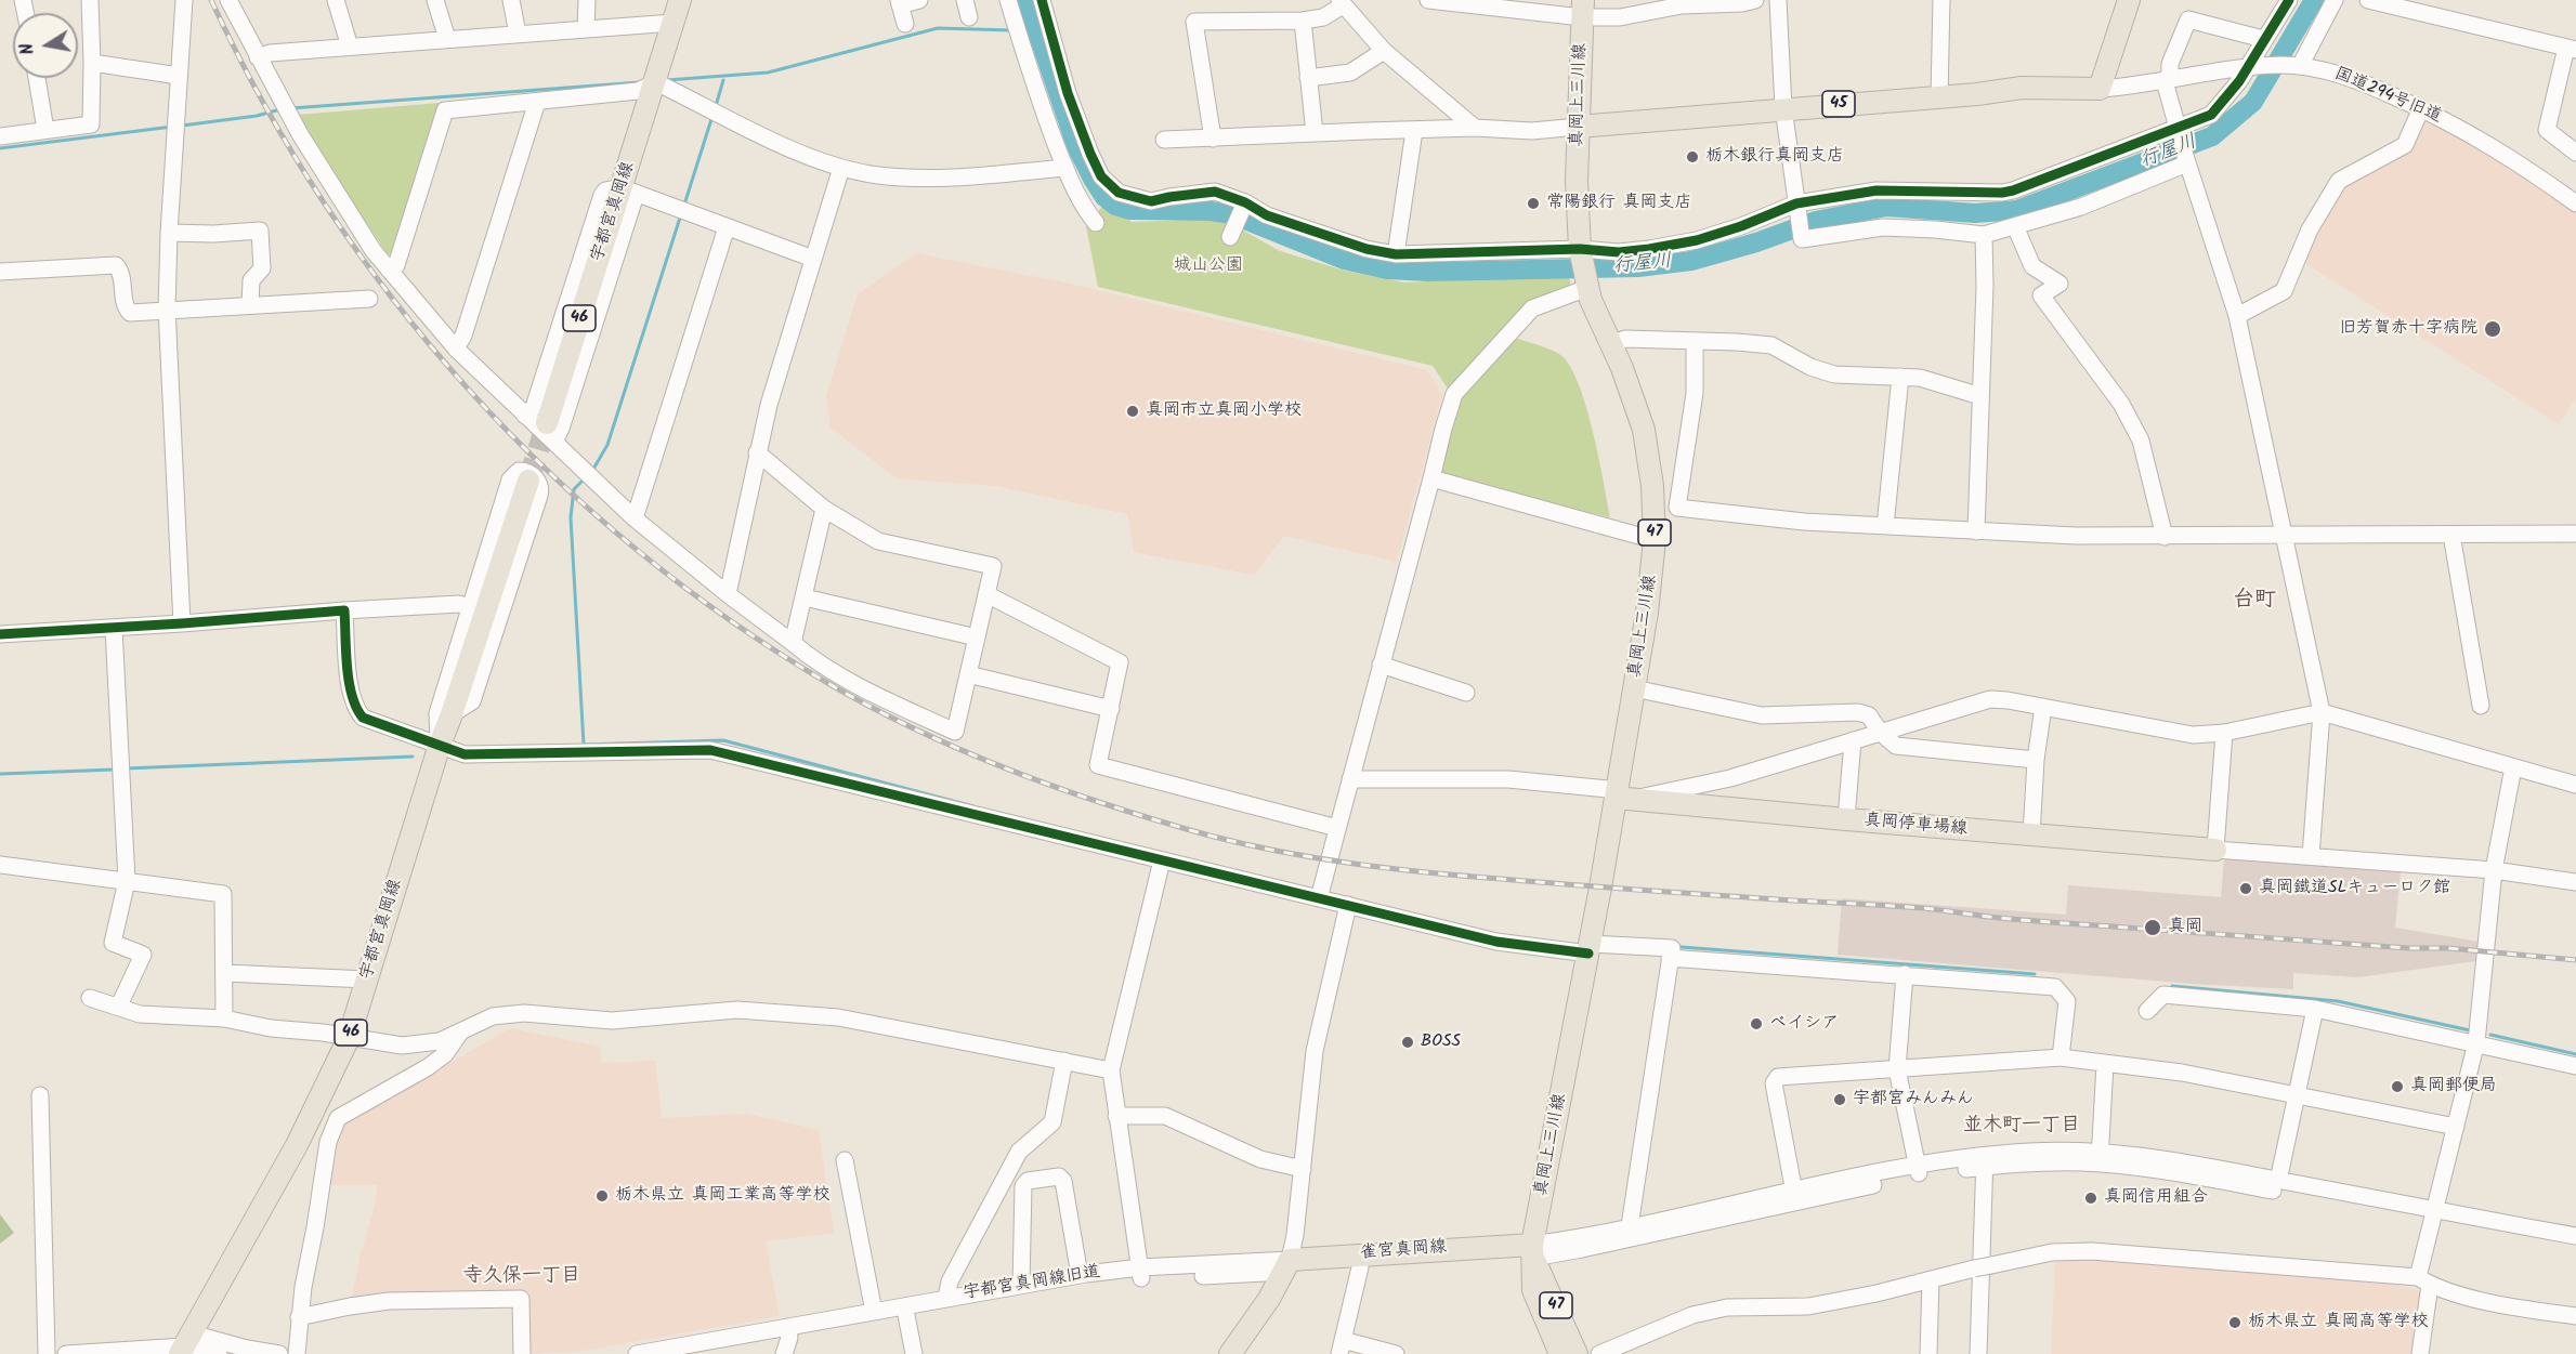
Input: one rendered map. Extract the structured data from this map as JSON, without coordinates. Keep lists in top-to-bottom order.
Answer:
{
  "streets": {
    "main road": [
      "真岡上三川線",
      "45",
      "宇都宮真岡線",
      "46",
      "47",
      "真岡停車場線",
      "雀宮真岡線"
    ],
    "street": ["国道294号旧道", "宇都宮真岡線旧道"]
  },
  "crossings": [
    ["真岡上三川線", "45"],
    ["真岡上三川線", "47"],
    ["真岡上三川線", "真岡停車場線"],
    ["真岡上三川線", "雀宮真岡線"],
    ["国道294号旧道", "45"],
    ["47", "雀宮真岡線"],
    ["雀宮真岡線", "宇都宮真岡線旧道"]
  ],
  "districts": ["台町", "並木町一丁目", "寺久保一丁目"],
  "water": ["行屋川"],
  "parks": ["城山公園"],
  "places": [
    "栃木銀行真岡支店",
    "常陽銀行 真岡支店",
    "旧芳賀赤十字病院",
    "真岡市立真岡小学校",
    "真岡鐵道SLキューロク館",
    "真岡",
    "ベイシア",
    "BOSS",
    "真岡郵便局",
    "宇都宮みんみん",
    "栃木県立 真岡工業高等学校",
    "真岡信用組合",
    "栃木県立 真岡高等学校"
  ],
  "north": "left"
}
